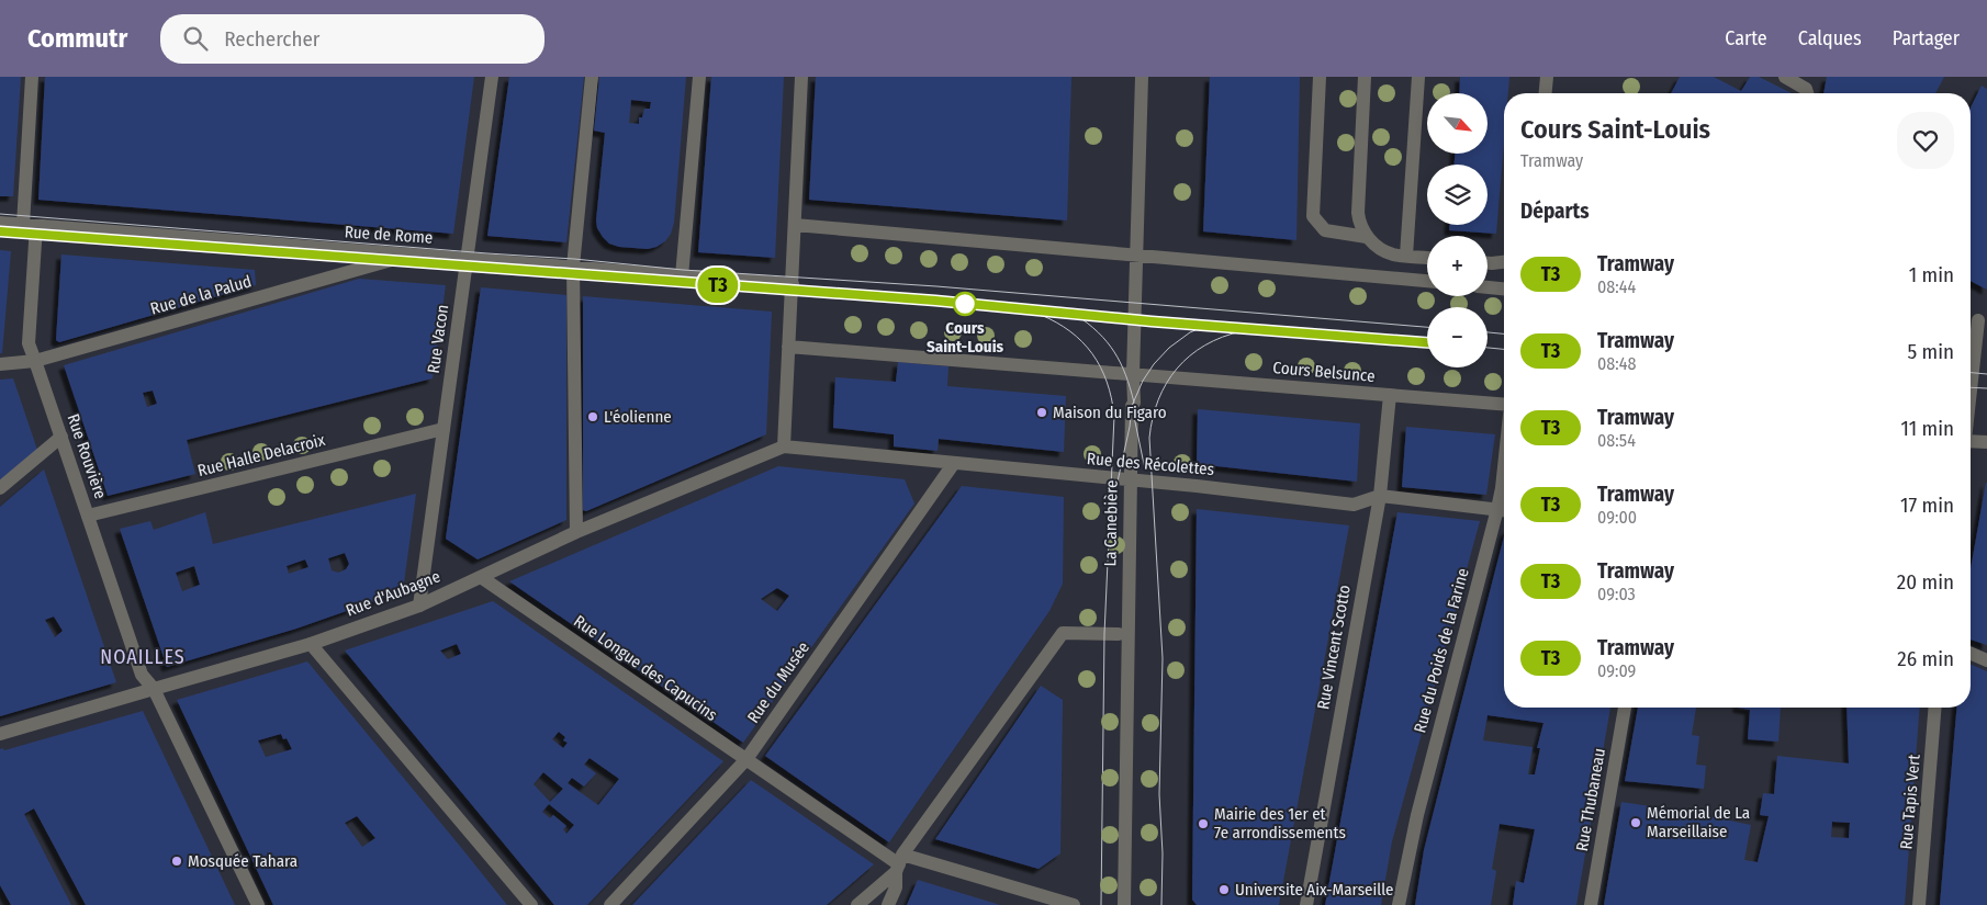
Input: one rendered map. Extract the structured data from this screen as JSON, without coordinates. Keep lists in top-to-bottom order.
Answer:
{
  "streets": {
    "street": [
      "Rue de Rome",
      "Rue de la Palud",
      "Rue Vacon",
      "Cours Belsunce",
      "Rue Halle Delacroix",
      "Rue Rouvière",
      "Rue des Récolettes",
      "La Canebière",
      "Rue d'Aubagne",
      "Rue Vincent Scotto",
      "Rue du Poids de la Farine",
      "Rue Longue des Capucins",
      "Rue du Musée",
      "Rue Thubaneau",
      "Rue Tapis Vert"
    ]
  },
  "crossings": [
    ["Rue de Rome", "Rue de la Palud"],
    ["Rue de Rome", "Rue Vacon"],
    ["Rue de Rome", "Rue Rouvière"],
    ["Rue de la Palud", "Rue Rouvière"],
    ["Rue Vacon", "Rue Halle Delacroix"],
    ["Rue Vacon", "Rue d'Aubagne"],
    ["Cours Belsunce", "La Canebière"],
    ["Cours Belsunce", "Rue Vincent Scotto"],
    ["Rue Halle Delacroix", "Rue Rouvière"],
    ["Rue Rouvière", "Rue d'Aubagne"],
    ["Rue des Récolettes", "La Canebière"],
    ["Rue des Récolettes", "Rue d'Aubagne"],
    ["Rue des Récolettes", "Rue Vincent Scotto"],
    ["Rue des Récolettes", "Rue du Poids de la Farine"],
    ["Rue des Récolettes", "Rue du Musée"],
    ["Rue d'Aubagne", "Rue Longue des Capucins"],
    ["Rue Longue des Capucins", "Rue du Musée"]
  ],
  "districts": ["NOAILLES"],
  "places": [
    "Cours Saint-Louis",
    "Maison du Figaro",
    "L'éolienne",
    "Mémorial de La Marseillaise",
    "Mairie des 1er et 7e arrondissements",
    "Mosquée Tahara",
    "Universite Aix-Marseille"
  ],
  "lines": ["tram line T3"],
  "north": "bottom right",
  "page": {
    "header": "Commutr",
    "search": "Rechercher",
    "nav": ["Carte", "Calques", "Partager"],
    "on_map": "T3",
    "map_buttons": ["+", "−"],
    "heading": [
      ["Cours Saint-Louis", "Tramway"],
      "Départs"
    ],
    "list": [
      {
        "mark": "T3",
        "name": "Tramway",
        "note": "08:44",
        "value": "1 min"
      },
      {
        "mark": "T3",
        "name": "Tramway",
        "note": "08:48",
        "value": "5 min"
      },
      {
        "mark": "T3",
        "name": "Tramway",
        "note": "08:54",
        "value": "11 min"
      },
      {
        "mark": "T3",
        "name": "Tramway",
        "note": "09:00",
        "value": "17 min"
      },
      {
        "mark": "T3",
        "name": "Tramway",
        "note": "09:03",
        "value": "20 min"
      },
      {
        "mark": "T3",
        "name": "Tramway",
        "note": "09:09",
        "value": "26 min"
      }
    ]
  }
}
